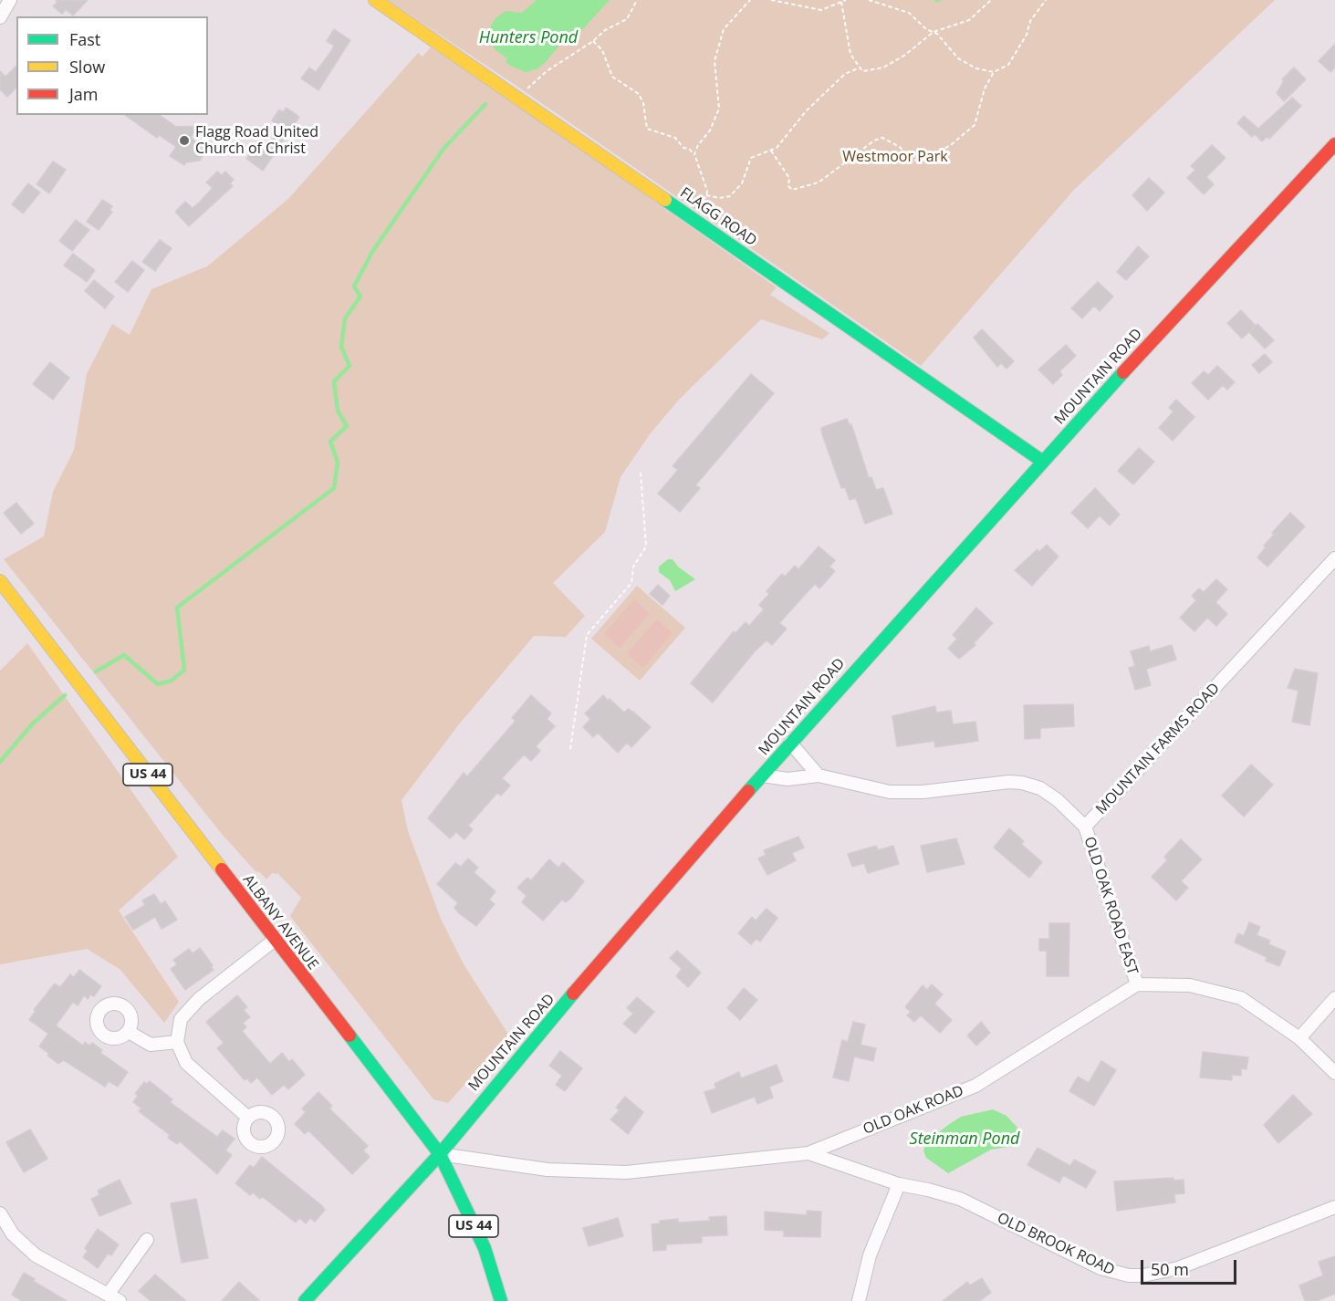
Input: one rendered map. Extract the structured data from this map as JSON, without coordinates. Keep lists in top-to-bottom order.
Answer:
{
  "streets": {
    "main road": [
      "FLAGG ROAD",
      "MOUNTAIN ROAD",
      "US 44",
      "ALBANY AVENUE"
    ],
    "street": [
      "MOUNTAIN FARMS ROAD",
      "OLD OAK ROAD EAST",
      "OLD OAK ROAD",
      "OLD BROOK ROAD"
    ]
  },
  "crossings": [
    ["FLAGG ROAD", "MOUNTAIN ROAD"],
    ["MOUNTAIN ROAD", "MOUNTAIN FARMS ROAD"],
    ["MOUNTAIN ROAD", "ALBANY AVENUE"],
    ["MOUNTAIN ROAD", "OLD OAK ROAD"],
    ["MOUNTAIN FARMS ROAD", "OLD OAK ROAD EAST"],
    ["OLD OAK ROAD EAST", "OLD OAK ROAD"],
    ["ALBANY AVENUE", "OLD OAK ROAD"],
    ["OLD OAK ROAD", "OLD BROOK ROAD"]
  ],
  "water": ["Hunters Pond", "Steinman Pond"],
  "parks": ["Westmoor Park"],
  "places": ["Flagg Road United Church of Christ"],
  "legend": ["Fast", "Slow", "Jam"],
  "scale_bar": "50 m"
}
